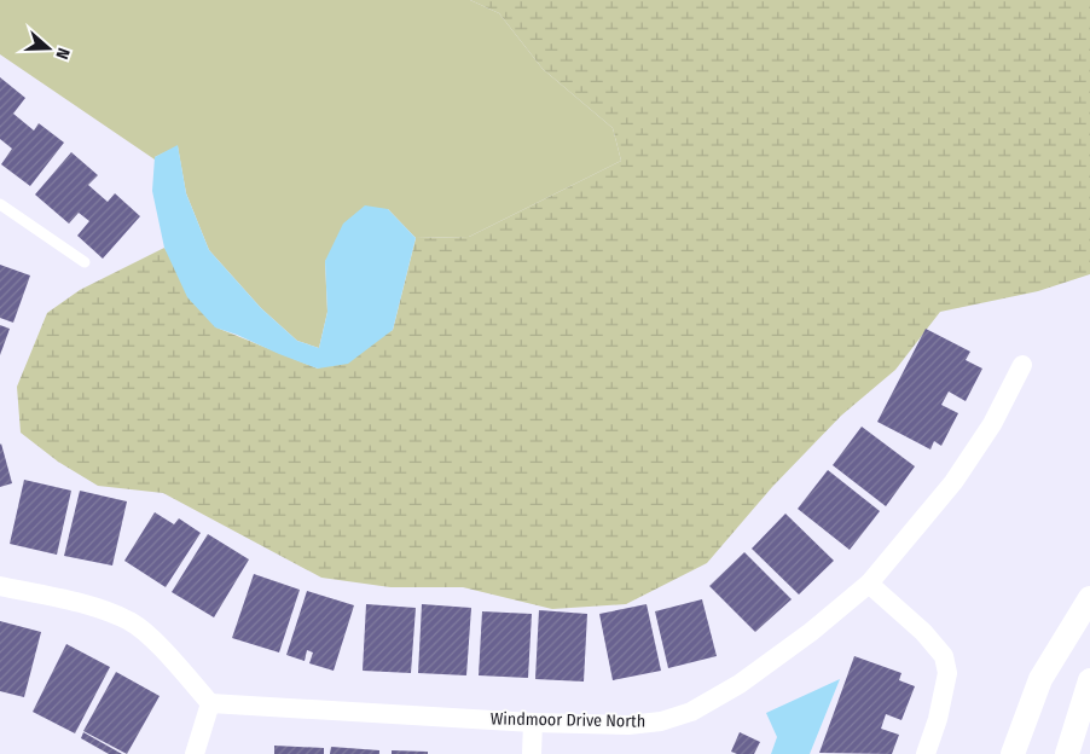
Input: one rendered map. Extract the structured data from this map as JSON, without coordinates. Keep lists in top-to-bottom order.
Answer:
{
  "streets": {
    "street": ["Windmoor Drive North"]
  },
  "north": "right"
}
